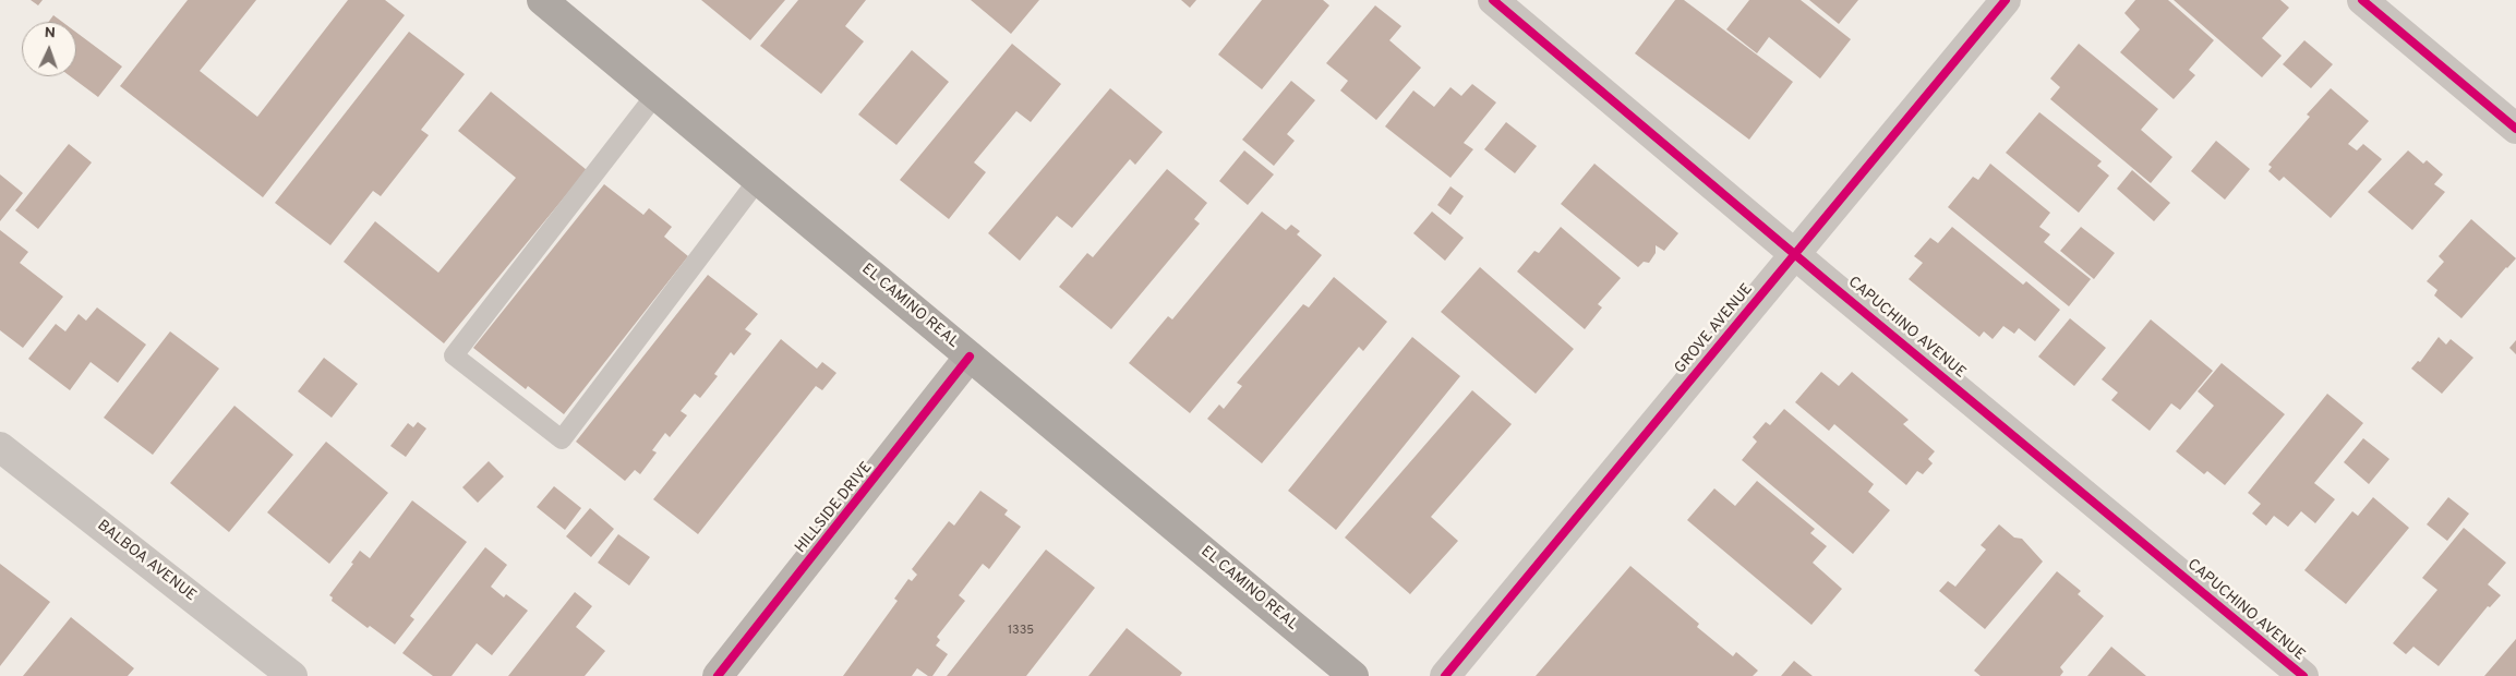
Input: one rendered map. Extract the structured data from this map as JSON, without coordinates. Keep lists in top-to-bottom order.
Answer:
{
  "streets": {
    "main road": ["EL CAMINO REAL", "HILLSIDE DRIVE"],
    "street": ["CAPUCHINO AVENUE", "GROVE AVENUE", "BALBOA AVENUE"]
  },
  "crossings": [
    ["EL CAMINO REAL", "HILLSIDE DRIVE"],
    ["CAPUCHINO AVENUE", "GROVE AVENUE"]
  ],
  "house_numbers": ["1335"],
  "north": "top"
}
